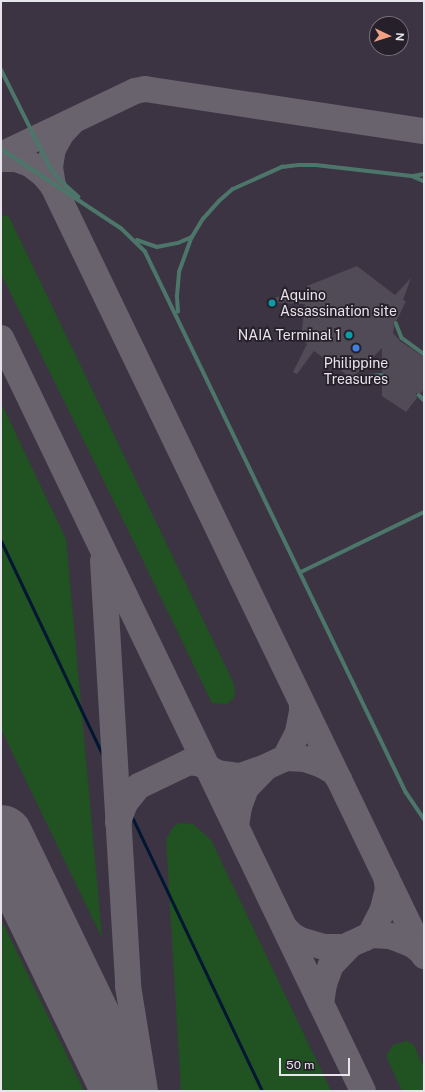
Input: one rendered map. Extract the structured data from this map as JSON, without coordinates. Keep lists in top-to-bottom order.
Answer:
{
  "places": ["Aquino Assassination site", "NAIA Terminal 1", "Philippine Treasures"],
  "scale_bar": "50 m",
  "north": "right"
}
